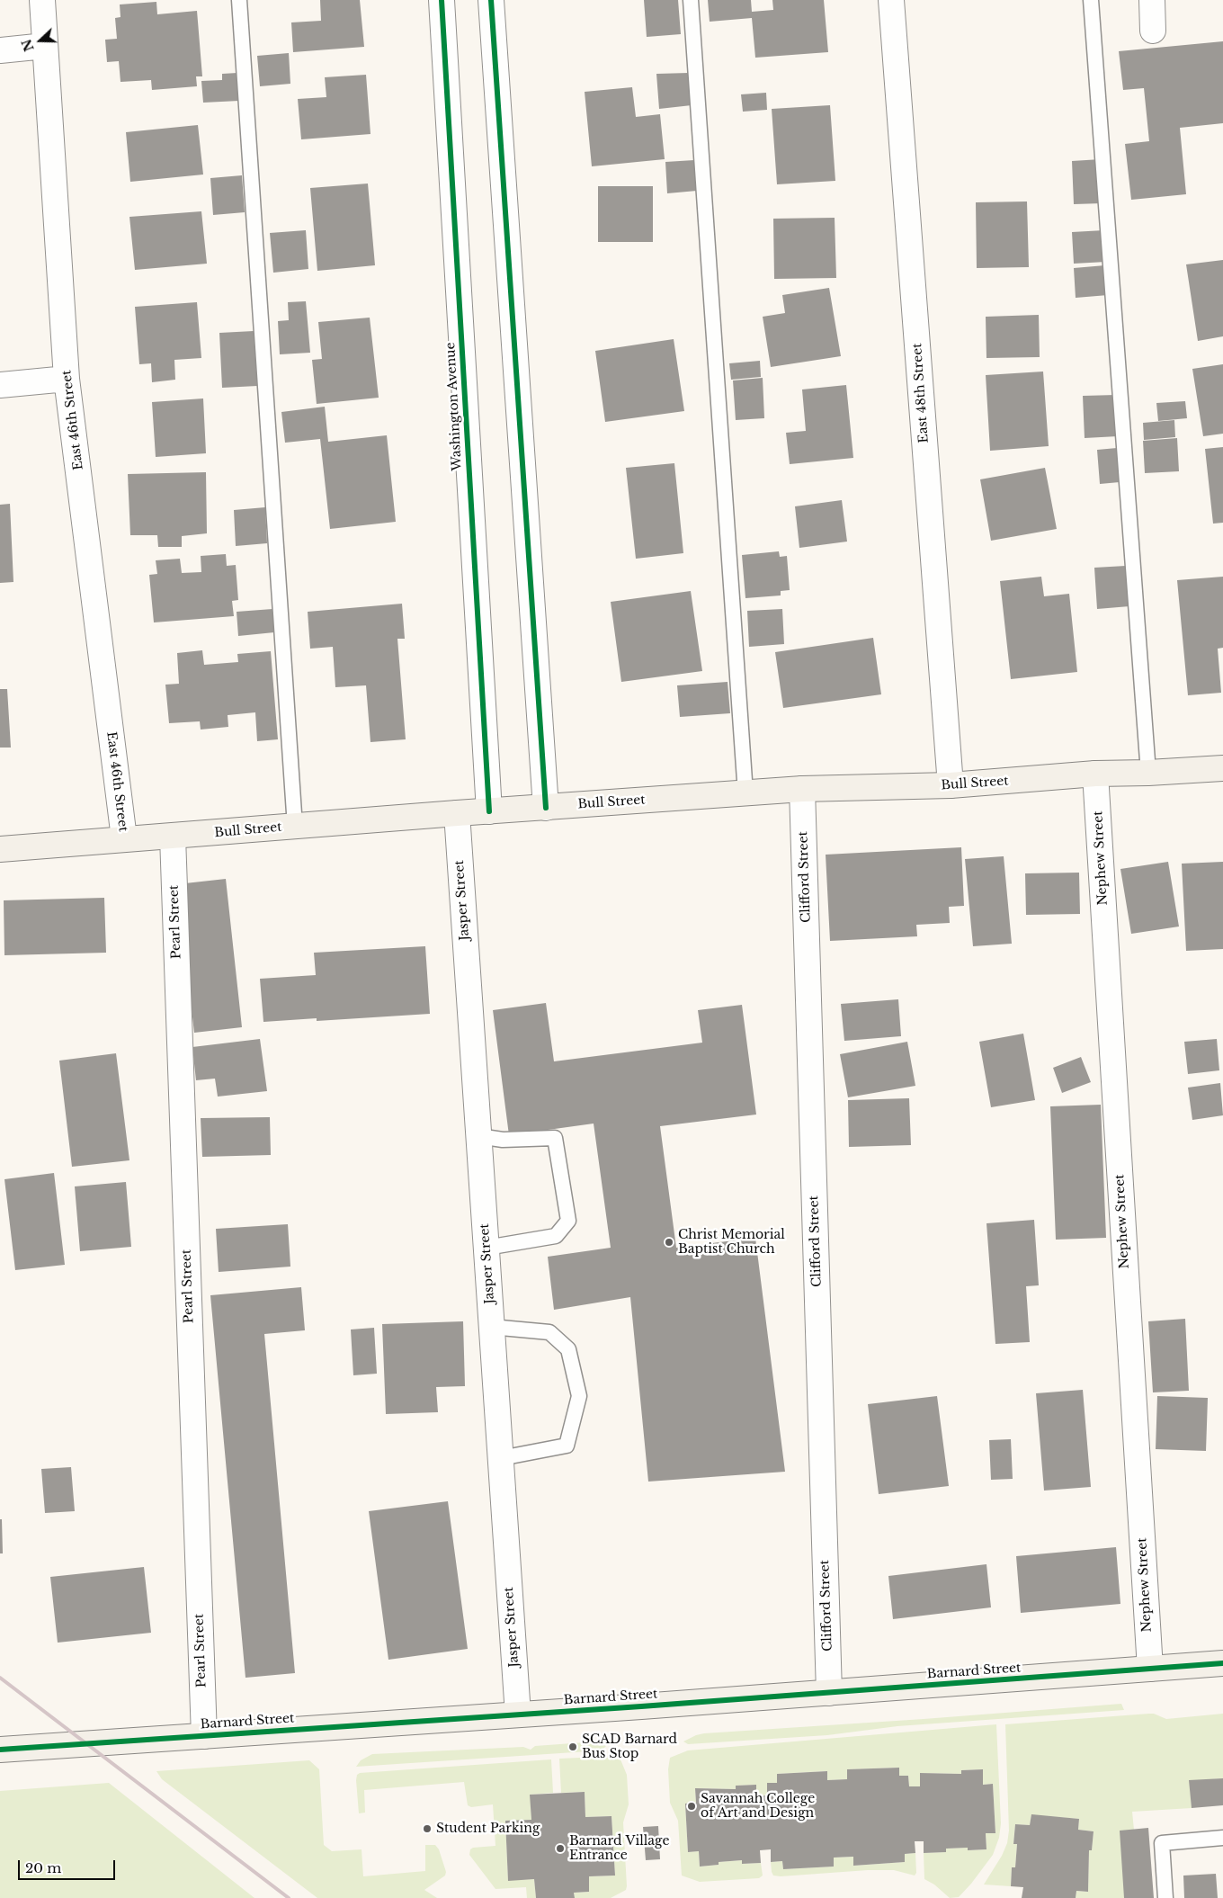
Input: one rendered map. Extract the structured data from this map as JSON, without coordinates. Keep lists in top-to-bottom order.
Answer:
{
  "streets": {
    "street": [
      "East 48th Street",
      "Washington Avenue",
      "East 46th Street",
      "Bull Street",
      "Nephew Street",
      "Clifford Street",
      "Jasper Street",
      "Pearl Street",
      "Barnard Street"
    ]
  },
  "crossings": [
    ["East 48th Street", "Bull Street"],
    ["Washington Avenue", "Bull Street"],
    ["East 46th Street", "Bull Street"],
    ["Bull Street", "Nephew Street"],
    ["Bull Street", "Clifford Street"],
    ["Bull Street", "Jasper Street"],
    ["Bull Street", "Pearl Street"],
    ["Nephew Street", "Barnard Street"],
    ["Clifford Street", "Barnard Street"],
    ["Jasper Street", "Barnard Street"],
    ["Pearl Street", "Barnard Street"]
  ],
  "places": [
    "Christ Memorial Baptist Church",
    "SCAD Barnard Bus Stop",
    "Savannah College of Art and Design",
    "Student Parking",
    "Barnard Village Entrance"
  ],
  "scale_bar": "20 m",
  "north": "left"
}
